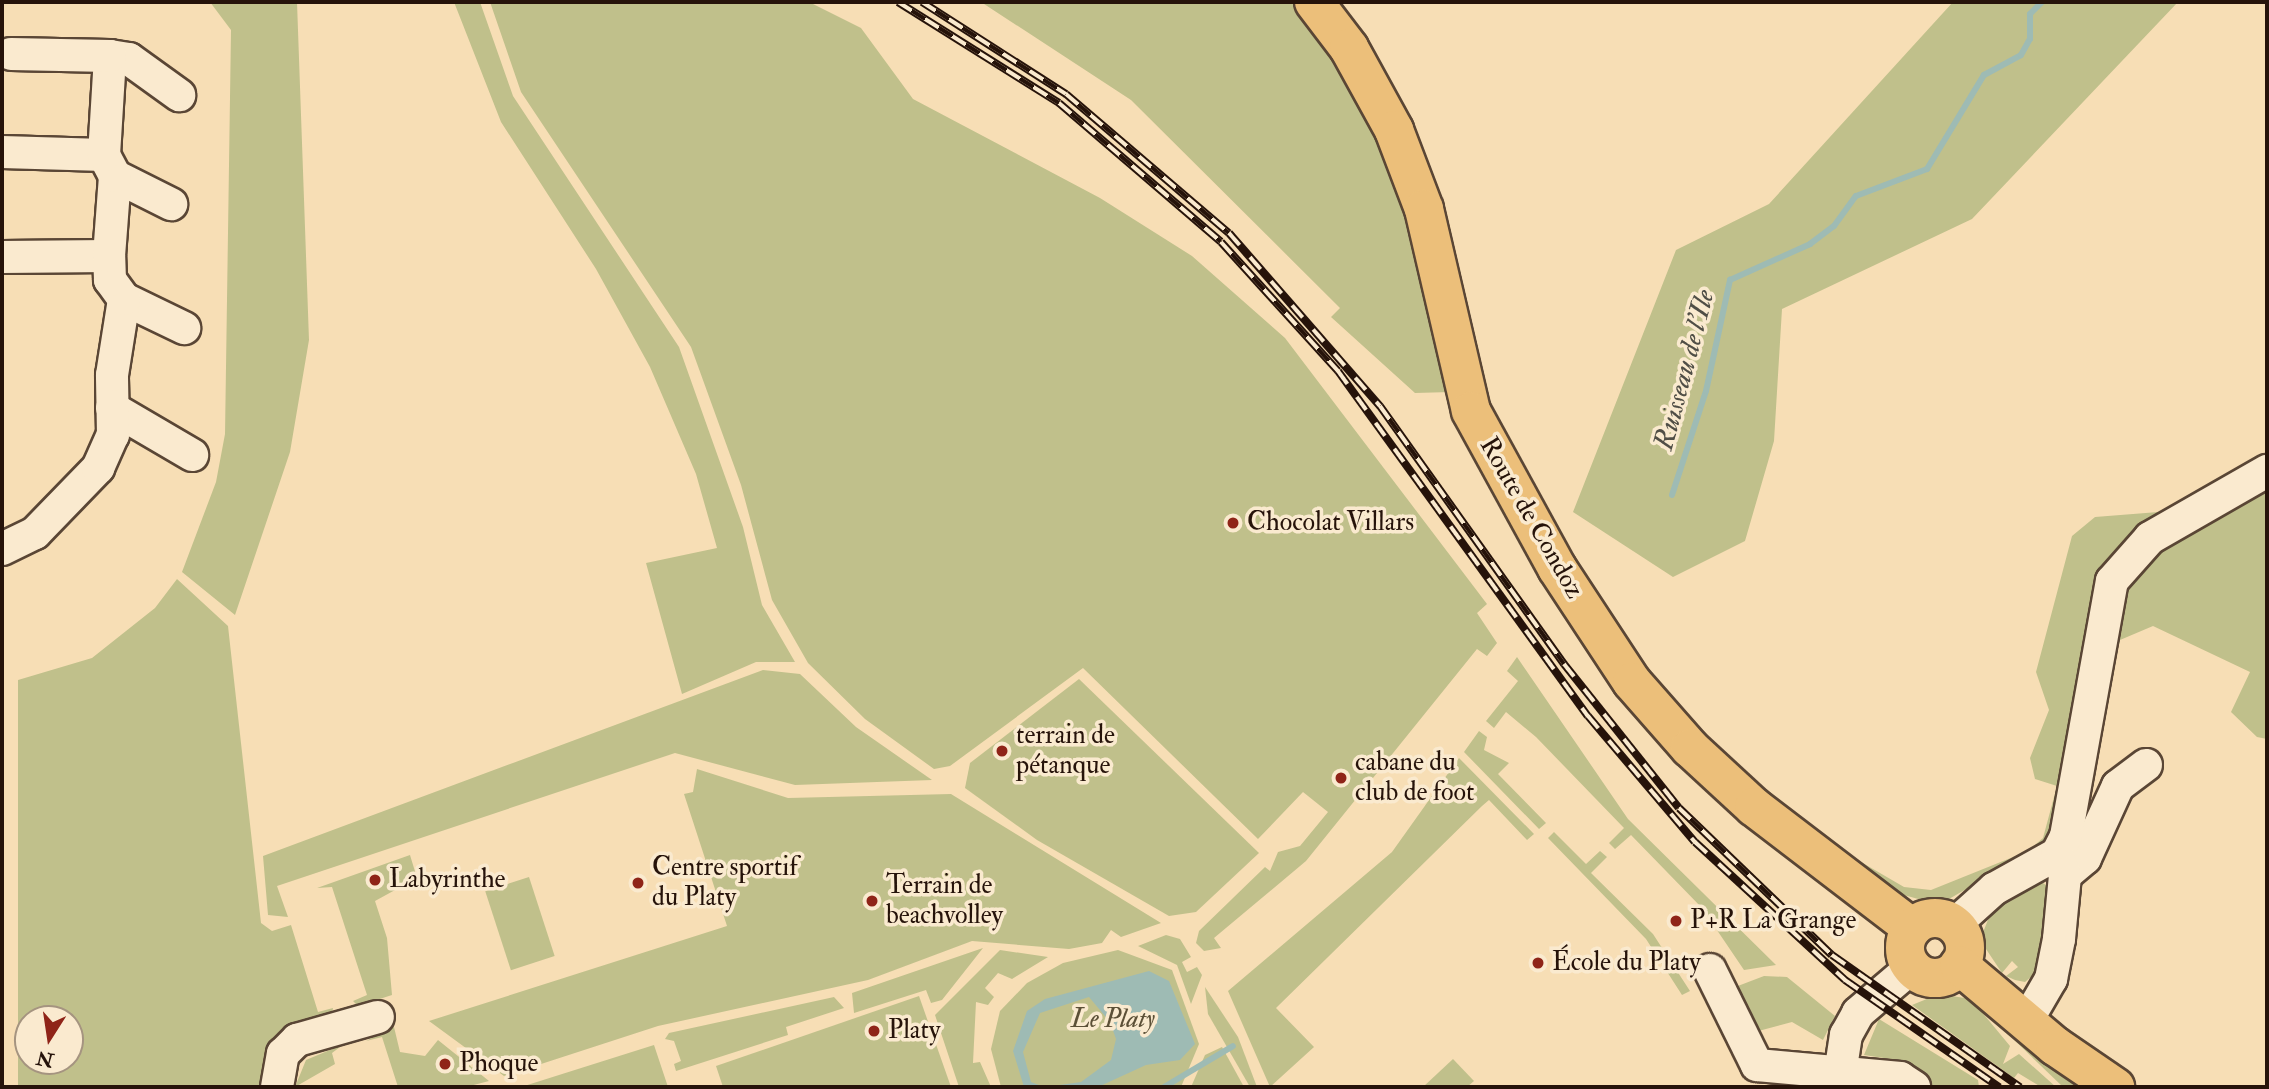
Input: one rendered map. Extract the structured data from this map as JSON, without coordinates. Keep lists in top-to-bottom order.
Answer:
{
  "streets": {
    "main road": ["Route de Condoz"]
  },
  "water": ["Ruisseau de l'Ile"],
  "parks": ["Le Platy"],
  "places": [
    "Chocolat Villars",
    "terrain de pétanque",
    "cabane du club de foot",
    "Labyrinthe",
    "Centre sportif du Platy",
    "Terrain de beachvolley",
    "P+R La Grange",
    "École du Platy",
    "Platy",
    "Phoque"
  ],
  "north": "bottom"
}
